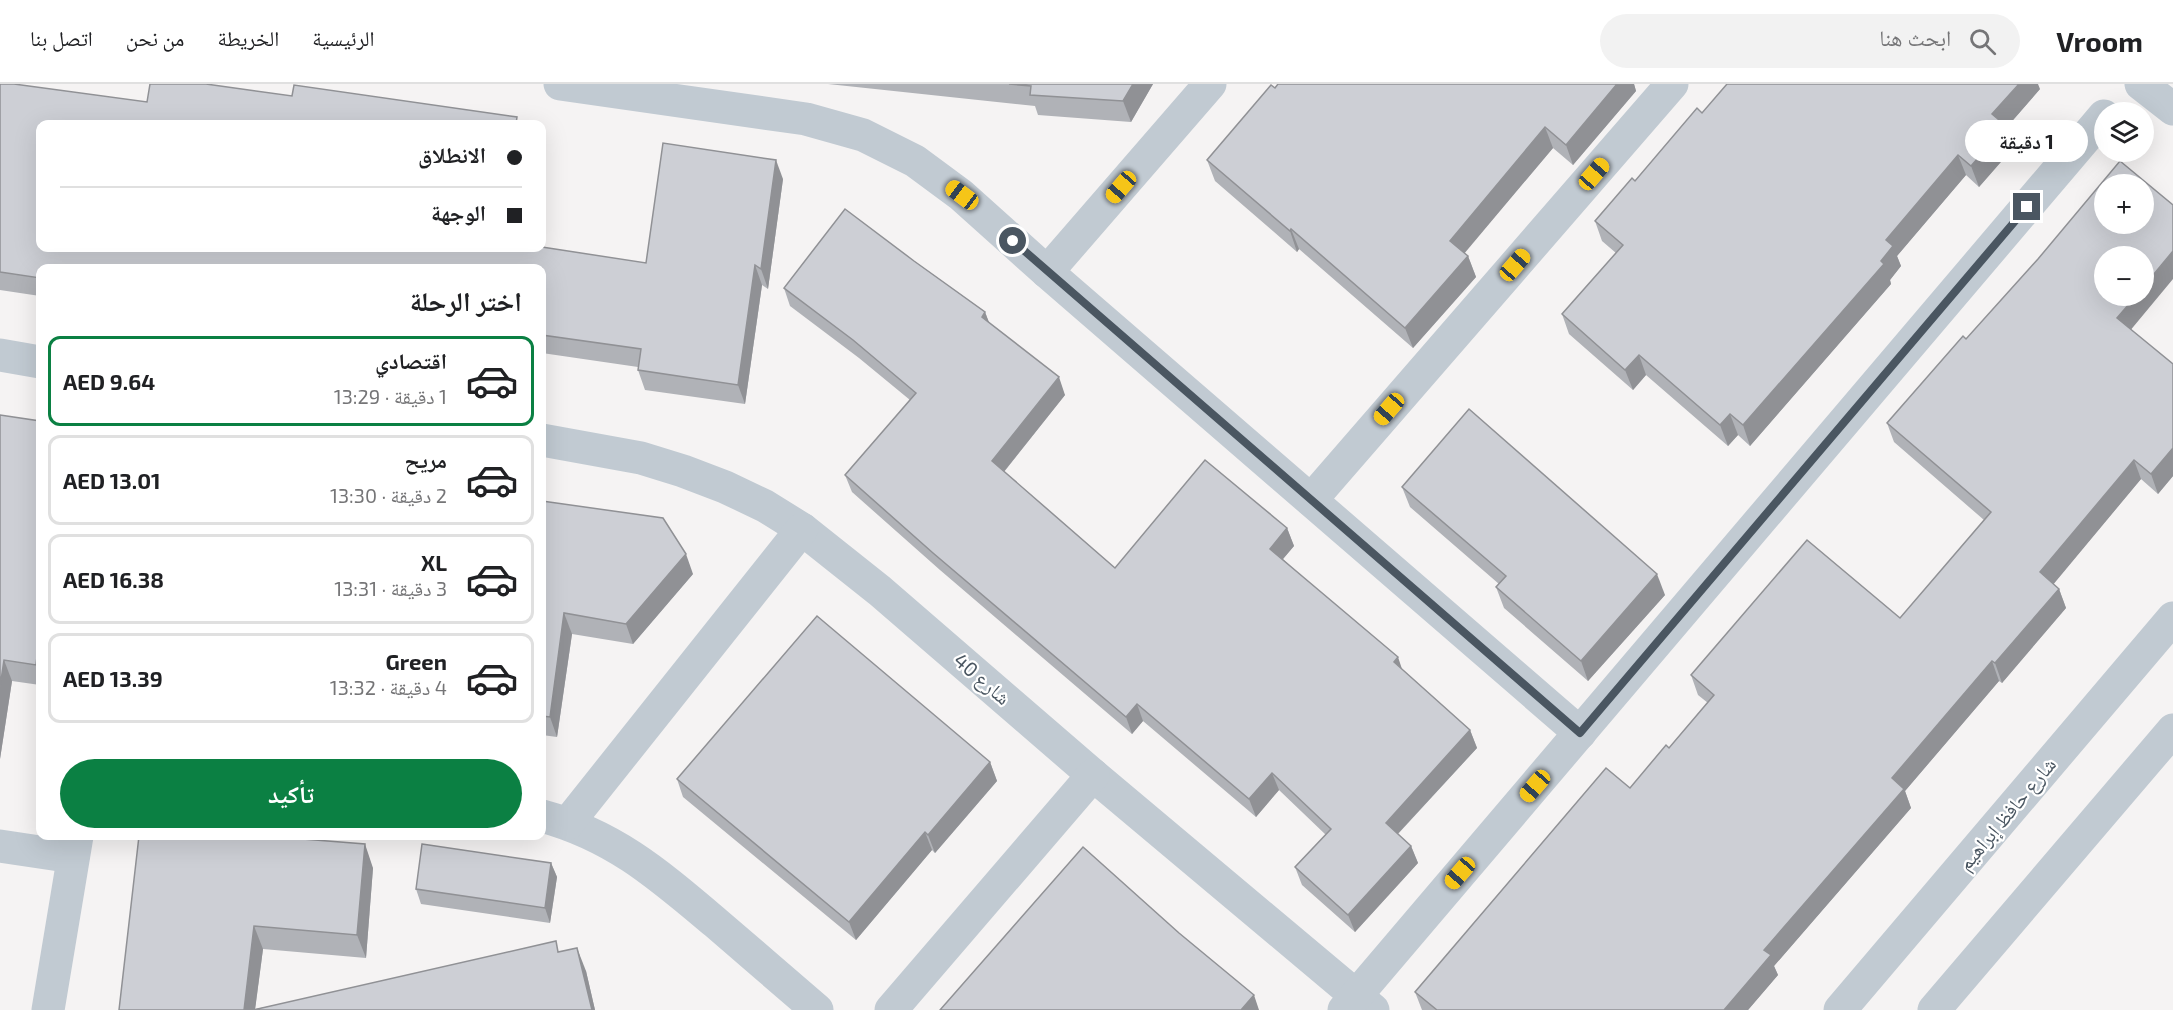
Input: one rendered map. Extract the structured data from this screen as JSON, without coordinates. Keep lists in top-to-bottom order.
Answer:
{
  "streets": {
    "street": ["شارع 40", "شارع حافظ إبراهيم"]
  },
  "page": {
    "header": "Vroom",
    "search": "ابحث هنا",
    "nav": [
      "الرئيسية",
      "الخريطة",
      "من نحن",
      "اتصل بنا"
    ],
    "map_buttons": ["+", "−"],
    "bubble": "1 دقيقة",
    "banner": ["الانطلاق", "الوجهة"],
    "heading": "اختر الرحلة",
    "list": [
      {
        "name": "اقتصادي",
        "note": "1 دقيقة · 13:29",
        "value": "AED 9.64"
      },
      {
        "name": "مريح",
        "note": "2 دقيقة · 13:30",
        "value": "AED 13.01"
      },
      {
        "name": "XL",
        "note": "3 دقيقة · 13:31",
        "value": "AED 16.38"
      },
      {
        "name": "Green",
        "note": "4 دقيقة · 13:32",
        "value": "AED 13.39"
      }
    ],
    "buttons": "تأكيد"
  }
}
